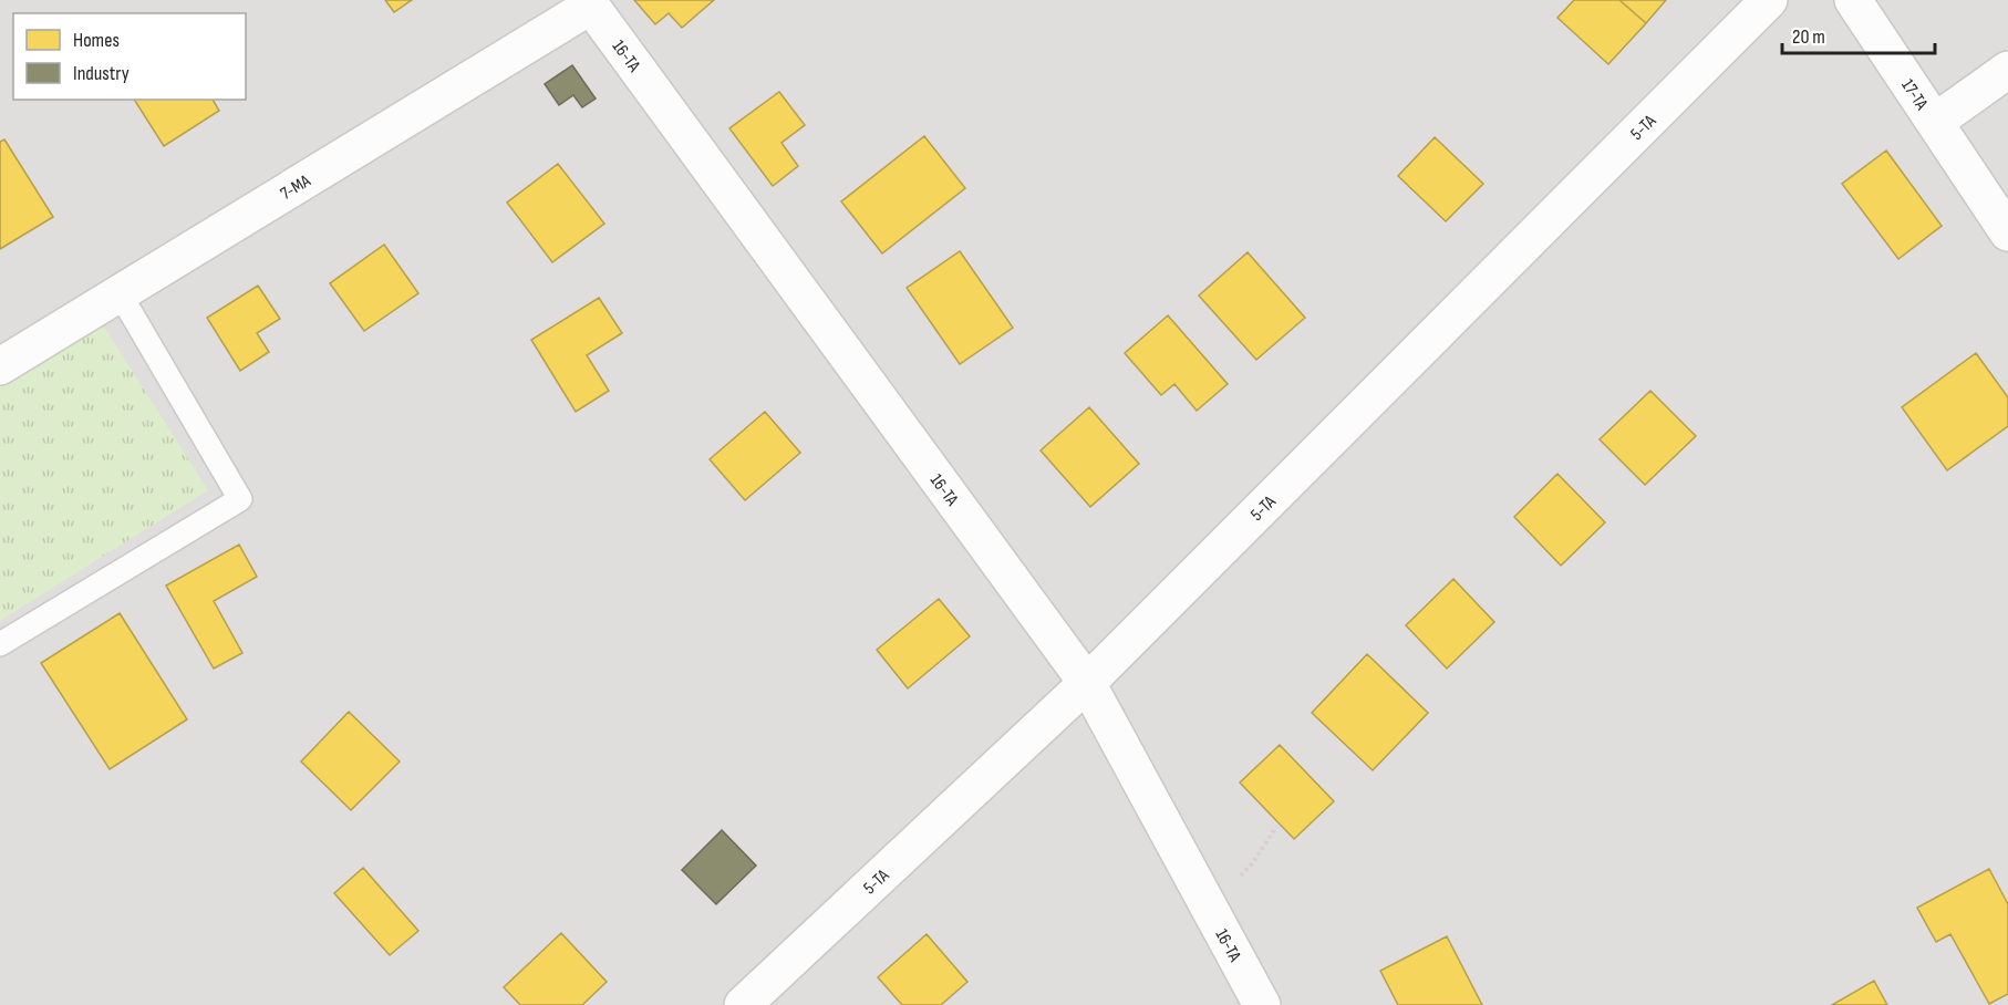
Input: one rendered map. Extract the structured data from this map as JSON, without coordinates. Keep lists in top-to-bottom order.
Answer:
{
  "streets": {
    "street": [
      "16-ТА",
      "17-ТА",
      "5-ТА",
      "7-МА"
    ]
  },
  "crossings": [
    ["16-ТА", "5-ТА"],
    ["16-ТА", "7-МА"]
  ],
  "legend": ["Homes", "Industry"],
  "scale_bar": "20 m"
}
